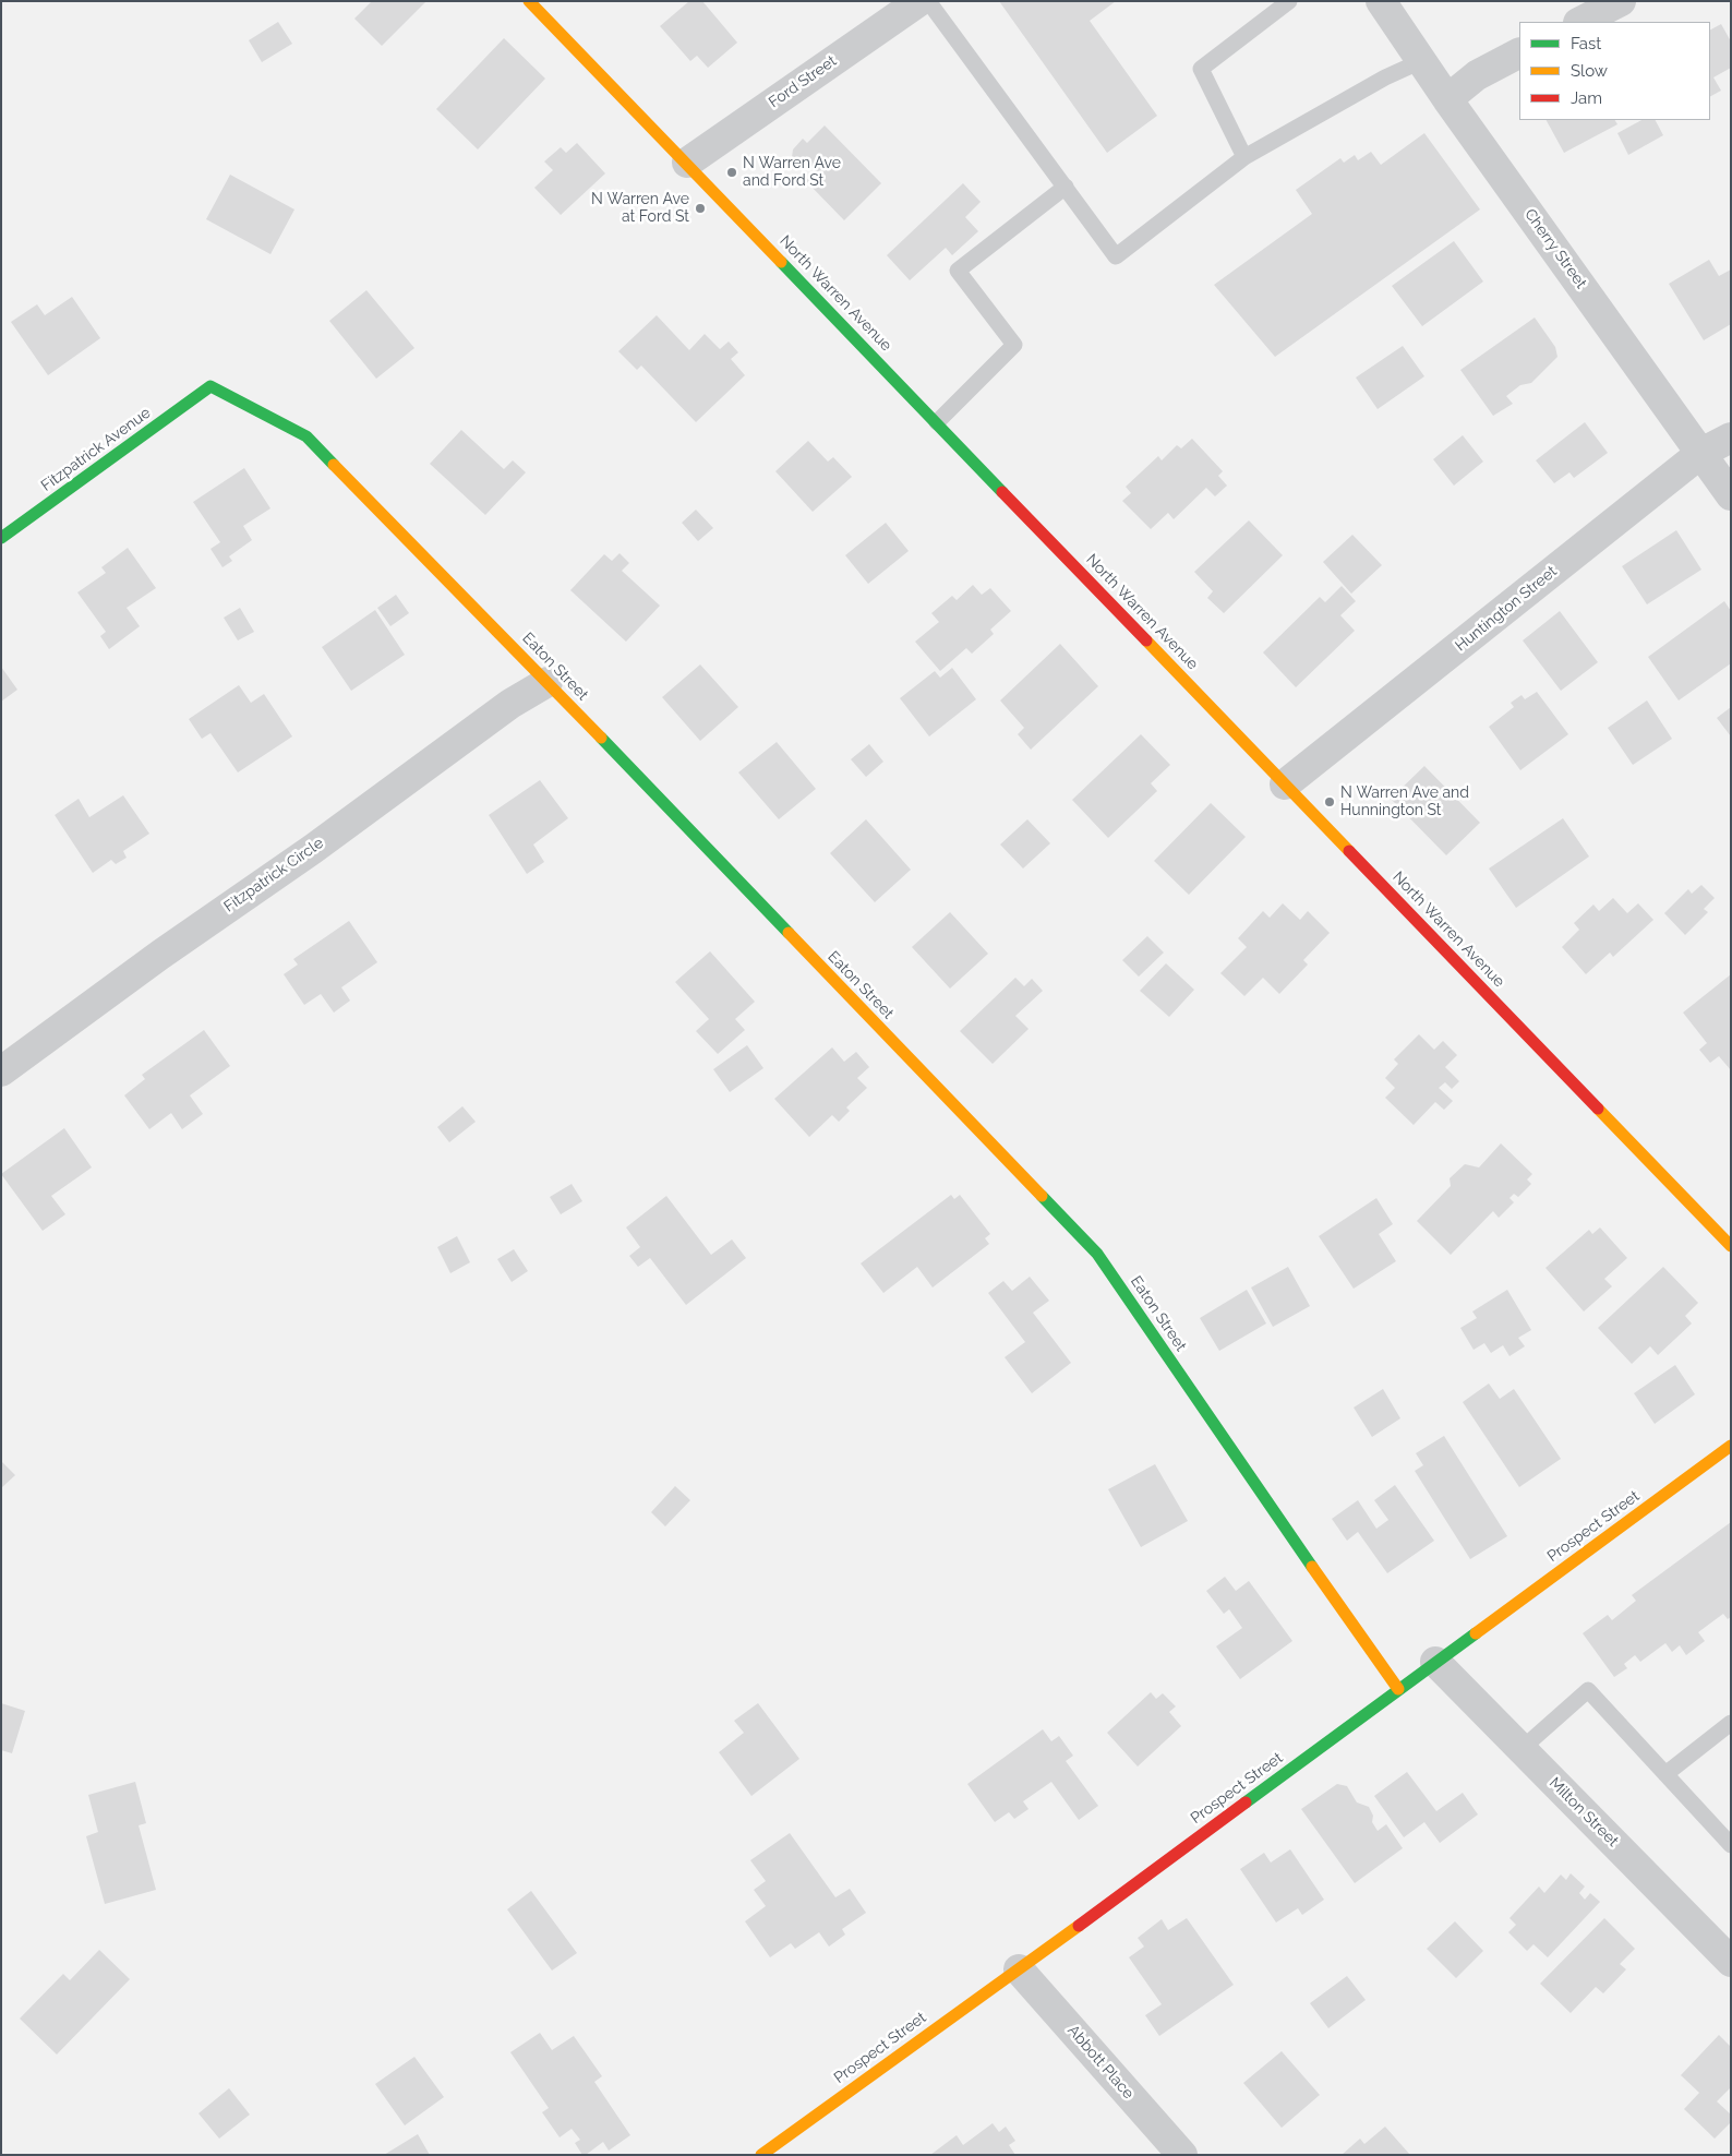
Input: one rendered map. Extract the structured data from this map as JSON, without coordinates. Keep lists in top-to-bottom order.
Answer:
{
  "streets": {
    "street": [
      "Ford Street",
      "Cherry Street",
      "North Warren Avenue",
      "Fitzpatrick Avenue",
      "Huntington Street",
      "Eaton Street",
      "Fitzpatrick Circle",
      "Prospect Street",
      "Milton Street",
      "Abbott Place"
    ]
  },
  "crossings": [
    ["Ford Street", "North Warren Avenue"],
    ["Cherry Street", "Huntington Street"],
    ["North Warren Avenue", "Huntington Street"],
    ["Fitzpatrick Avenue", "Eaton Street"],
    ["Eaton Street", "Fitzpatrick Circle"],
    ["Eaton Street", "Prospect Street"],
    ["Prospect Street", "Milton Street"],
    ["Prospect Street", "Abbott Place"]
  ],
  "places": ["N Warren Ave and Ford St", "N Warren Ave at Ford St", "N Warren Ave and Hunnington St"],
  "legend": ["Fast", "Slow", "Jam"]
}
